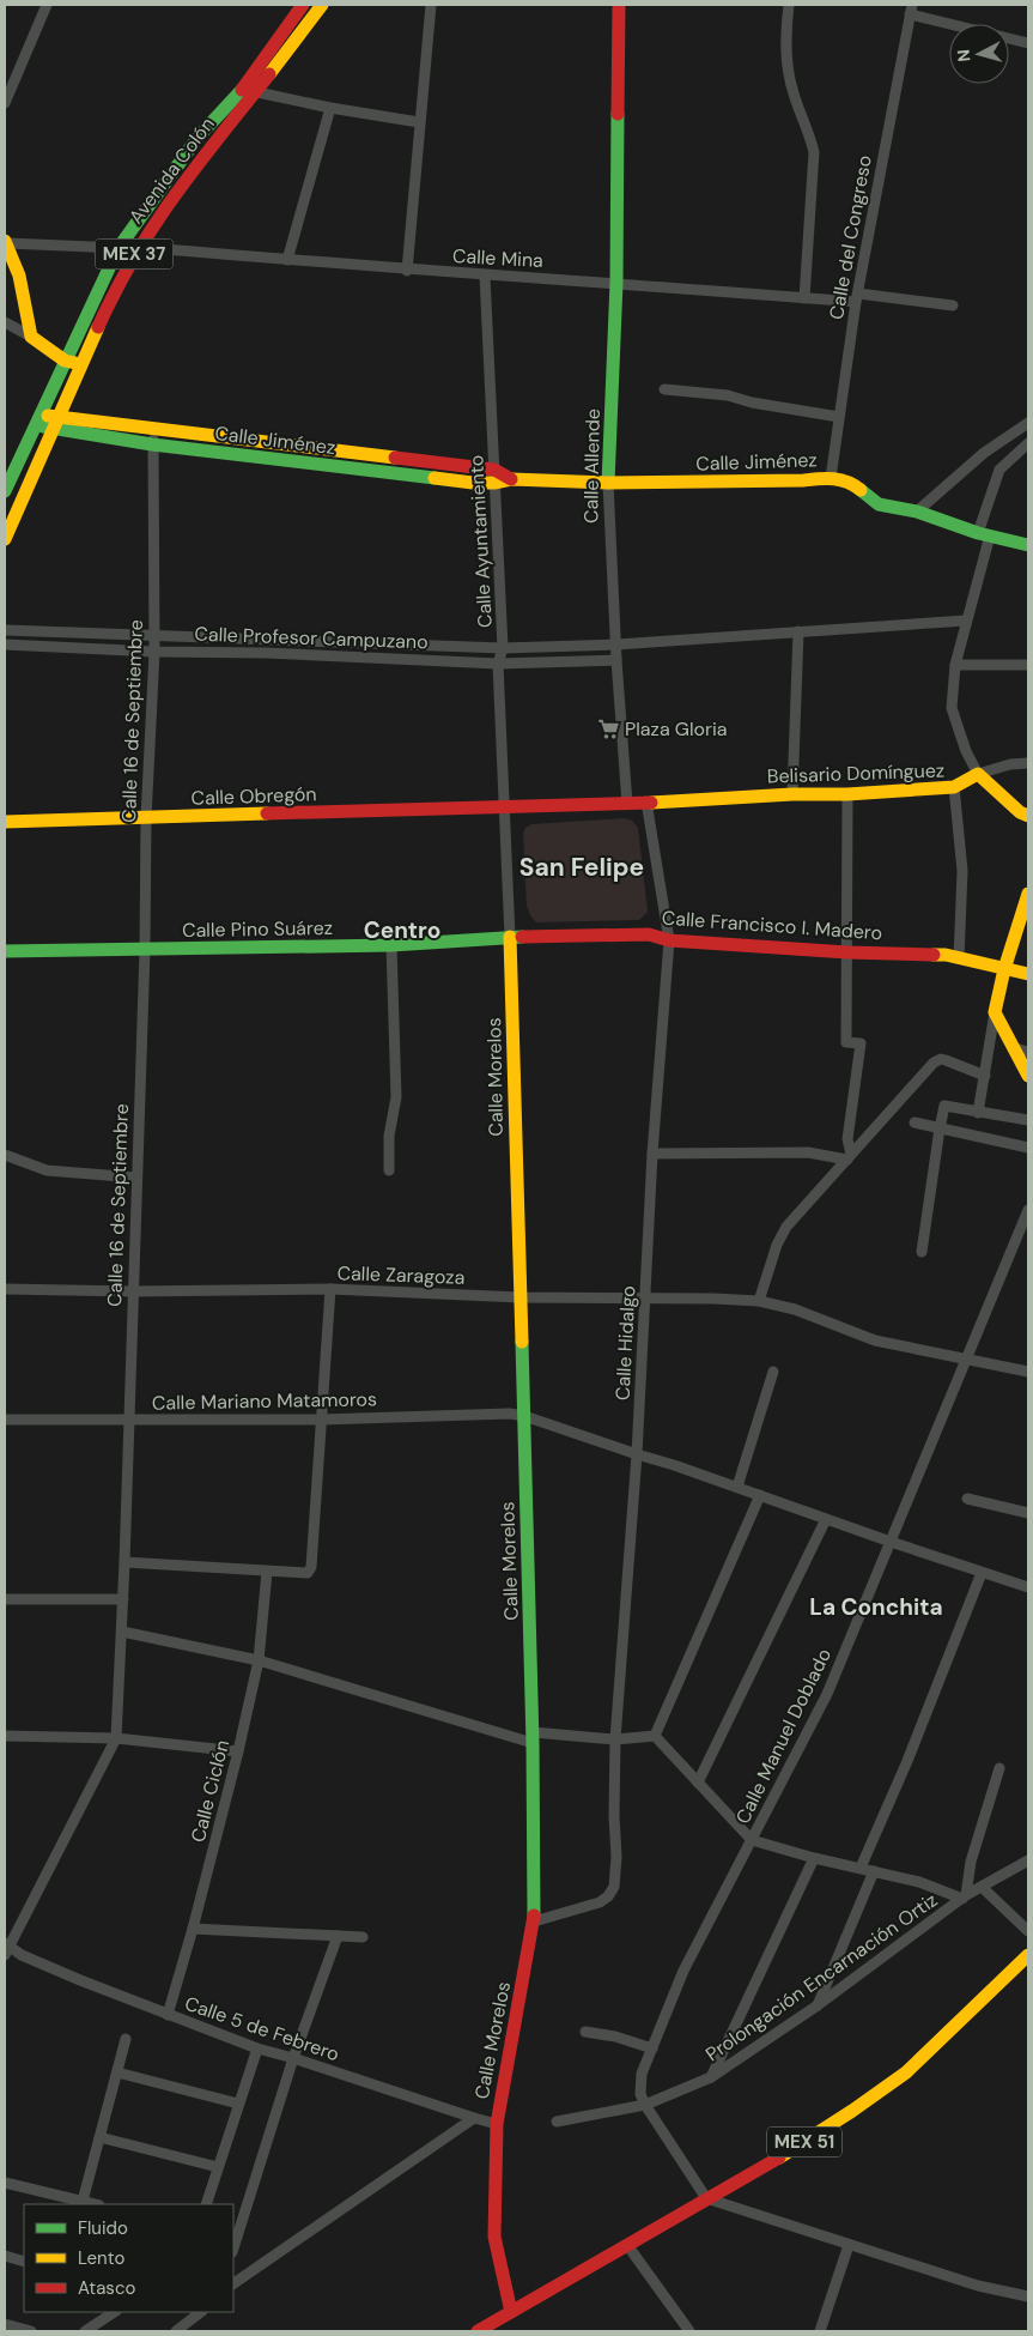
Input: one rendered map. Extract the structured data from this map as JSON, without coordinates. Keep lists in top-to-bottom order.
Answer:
{
  "streets": {
    "street": [
      "Avenida Colón",
      "Calle del Congreso",
      "MEX 37",
      "Calle Mina",
      "Calle Jiménez",
      "Calle Allende",
      "Calle Ayuntamiento",
      "Calle Profesor Campuzano",
      "Calle 16 de Septiembre",
      "Belisario Domínguez",
      "Calle Obregón",
      "Calle Francisco I. Madero",
      "Calle Pino Suárez",
      "Calle Morelos",
      "Calle Zaragoza",
      "Calle Hidalgo",
      "Calle Mariano Matamoros",
      "Calle Manuel Doblado",
      "Calle Ciclón",
      "Prolongación Encarnación Ortiz",
      "Calle 5 de Febrero",
      "MEX 51"
    ]
  },
  "crossings": [
    ["Avenida Colón", "Calle Mina"],
    ["Avenida Colón", "Calle Jiménez"],
    ["Calle del Congreso", "Calle Mina"],
    ["Calle del Congreso", "Calle Jiménez"],
    ["Calle Mina", "Calle Allende"],
    ["Calle Mina", "Calle Ayuntamiento"],
    ["Calle Jiménez", "Calle Allende"],
    ["Calle Jiménez", "Calle Ayuntamiento"],
    ["Calle Jiménez", "Calle 16 de Septiembre"],
    ["Calle Allende", "Calle Profesor Campuzano"],
    ["Calle Allende", "Belisario Domínguez"],
    ["Calle Ayuntamiento", "Calle Profesor Campuzano"],
    ["Calle Ayuntamiento", "Calle Obregón"],
    ["Calle Ayuntamiento", "Calle Morelos"],
    ["Calle Profesor Campuzano", "Calle 16 de Septiembre"],
    ["Calle 16 de Septiembre", "Calle Obregón"],
    ["Calle 16 de Septiembre", "Calle Pino Suárez"],
    ["Calle 16 de Septiembre", "Calle Zaragoza"],
    ["Calle 16 de Septiembre", "Calle Mariano Matamoros"],
    ["Calle 16 de Septiembre", "Calle 5 de Febrero"],
    ["Belisario Domínguez", "Calle Francisco I. Madero"],
    ["Belisario Domínguez", "Calle Hidalgo"],
    ["Calle Obregón", "Calle Morelos"],
    ["Calle Francisco I. Madero", "Calle Pino Suárez"],
    ["Calle Francisco I. Madero", "Calle Morelos"],
    ["Calle Francisco I. Madero", "Calle Hidalgo"],
    ["Calle Pino Suárez", "Calle Morelos"],
    ["Calle Morelos", "Calle Zaragoza"],
    ["Calle Morelos", "Calle Hidalgo"],
    ["Calle Morelos", "Calle Mariano Matamoros"],
    ["Calle Morelos", "Calle 5 de Febrero"],
    ["Calle Morelos", "MEX 51"],
    ["Calle Zaragoza", "Calle Hidalgo"],
    ["Calle Zaragoza", "Calle Manuel Doblado"],
    ["Calle Hidalgo", "Calle Mariano Matamoros"],
    ["Calle Mariano Matamoros", "Calle Manuel Doblado"],
    ["Calle Manuel Doblado", "Prolongación Encarnación Ortiz"],
    ["Calle Manuel Doblado", "MEX 51"],
    ["Calle Ciclón", "Calle 5 de Febrero"]
  ],
  "districts": ["San Felipe", "Centro", "La Conchita"],
  "places": {
    "supermarket": ["Plaza Gloria"]
  },
  "legend": ["Fluido", "Lento", "Atasco"],
  "north": "left"
}
